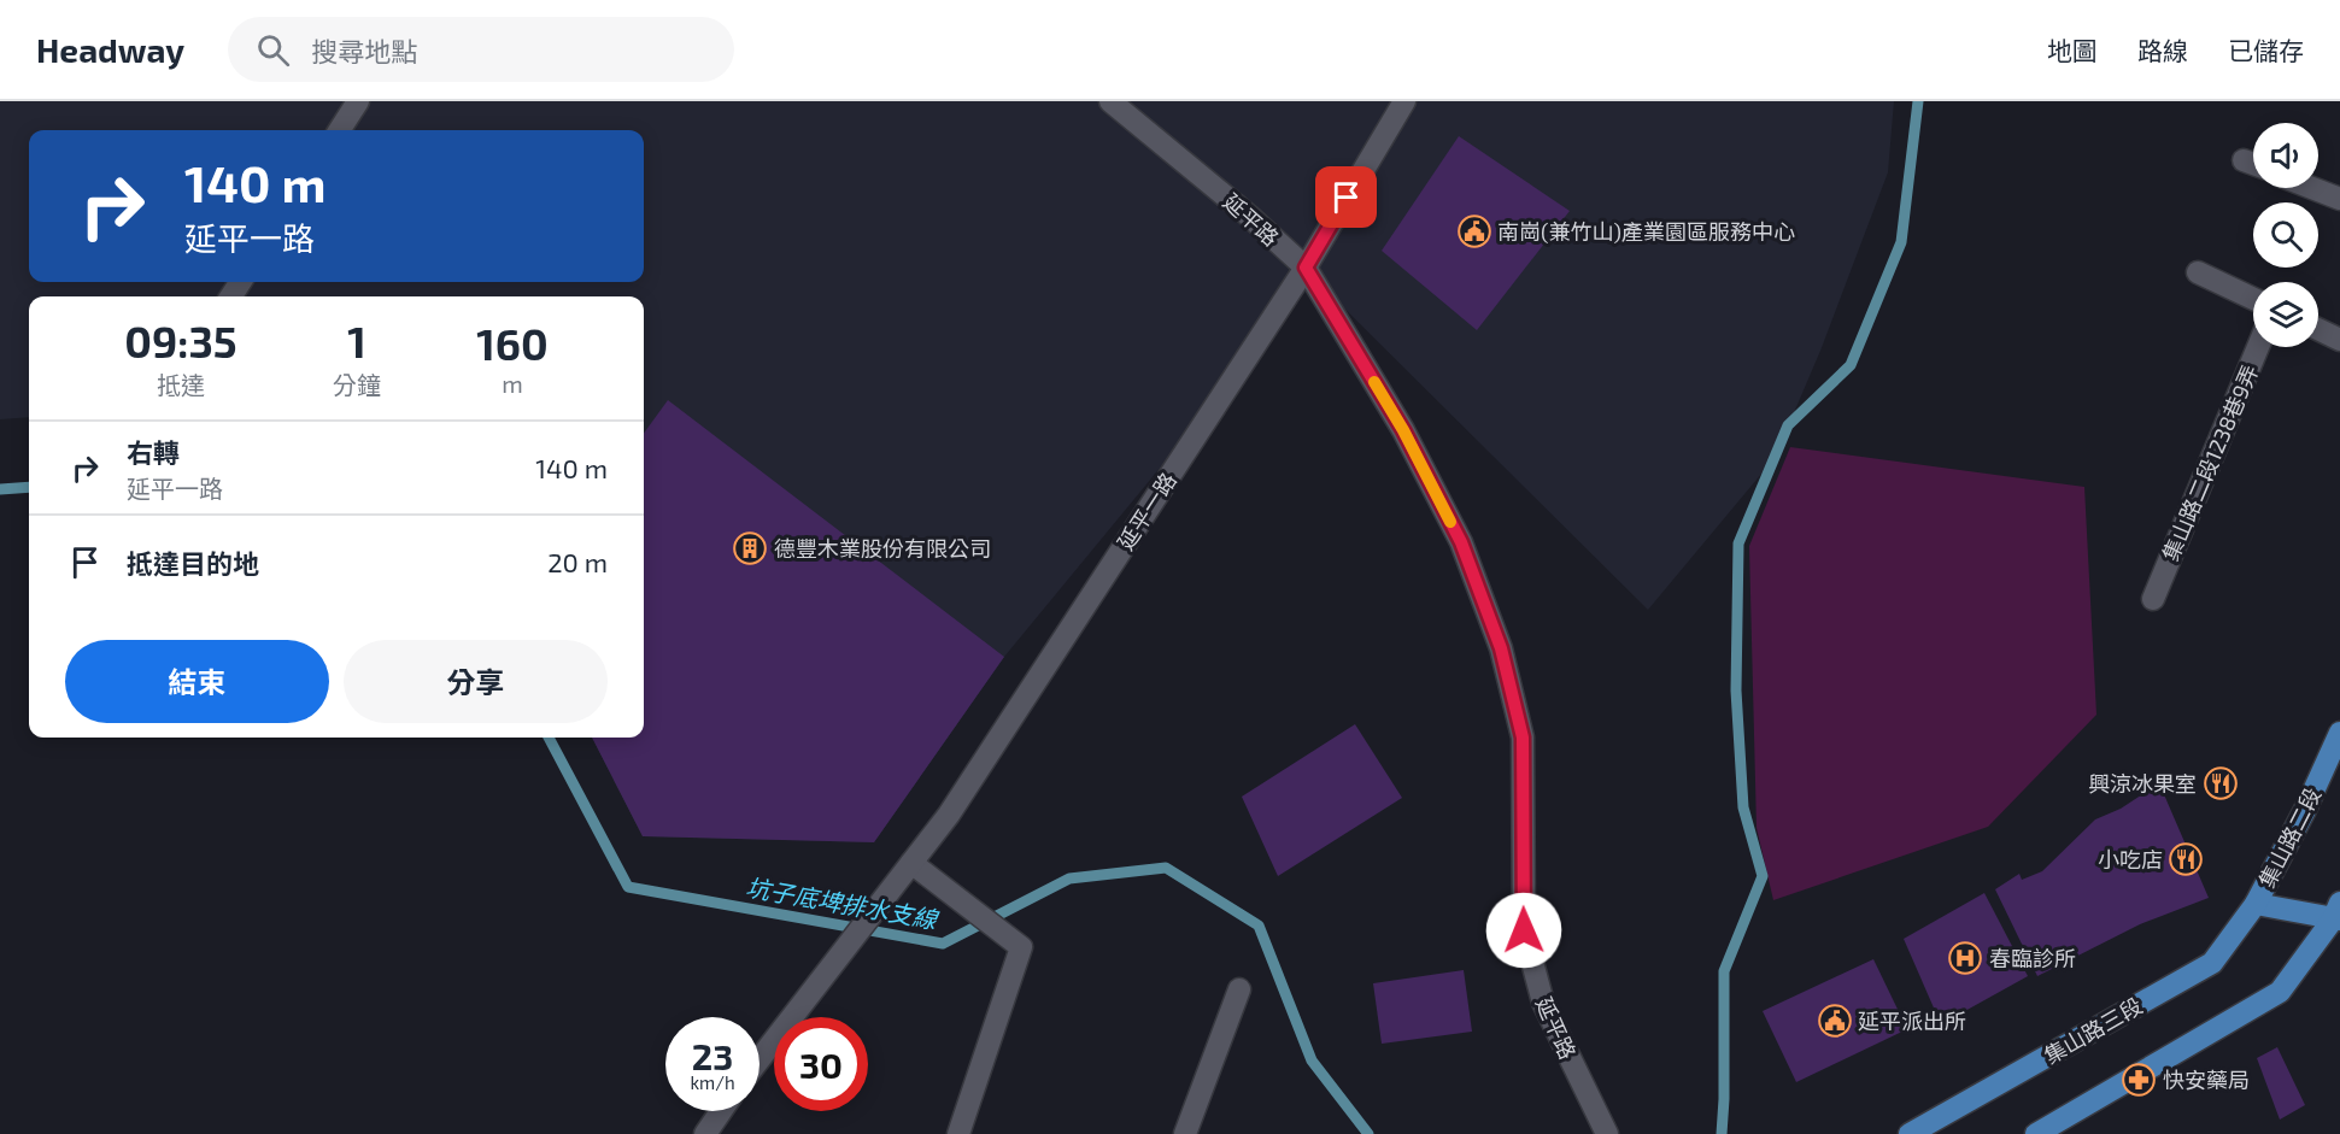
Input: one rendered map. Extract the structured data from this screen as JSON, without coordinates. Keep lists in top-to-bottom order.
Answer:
{
  "streets": {
    "main road": ["集山路二段", "集山路三段"],
    "street": ["延平路", "集山路二段1238巷9弄", "延平一路"]
  },
  "crossings": [
    ["延平路", "延平一路"],
    ["集山路二段", "集山路三段"]
  ],
  "water": ["坑子底埤排水支線"],
  "places": {
    "public building": ["南崗(兼竹山)產業園區服務中心", "延平派出所"],
    "building": ["德豐木業股份有限公司"],
    "restaurant": ["興涼冰果室", "小吃店"],
    "hospital": ["春臨診所"],
    "pharmacy": ["快安藥局"]
  },
  "page": {
    "header": "Headway",
    "search": "搜尋地點",
    "nav": ["地圖", "路線", "已儲存"],
    "turn": ["140 m", "延平一路"],
    "eta": [
      "09:35",
      "抵達",
      "1",
      "分鐘",
      "160",
      "m"
    ],
    "list": [
      {
        "name": "右轉",
        "note": "延平一路",
        "value": "140 m"
      },
      {
        "name": "抵達目的地",
        "value": "20 m"
      }
    ],
    "buttons": ["結束", "分享"],
    "speed": "23 km/h",
    "limit": "30"
  }
}
